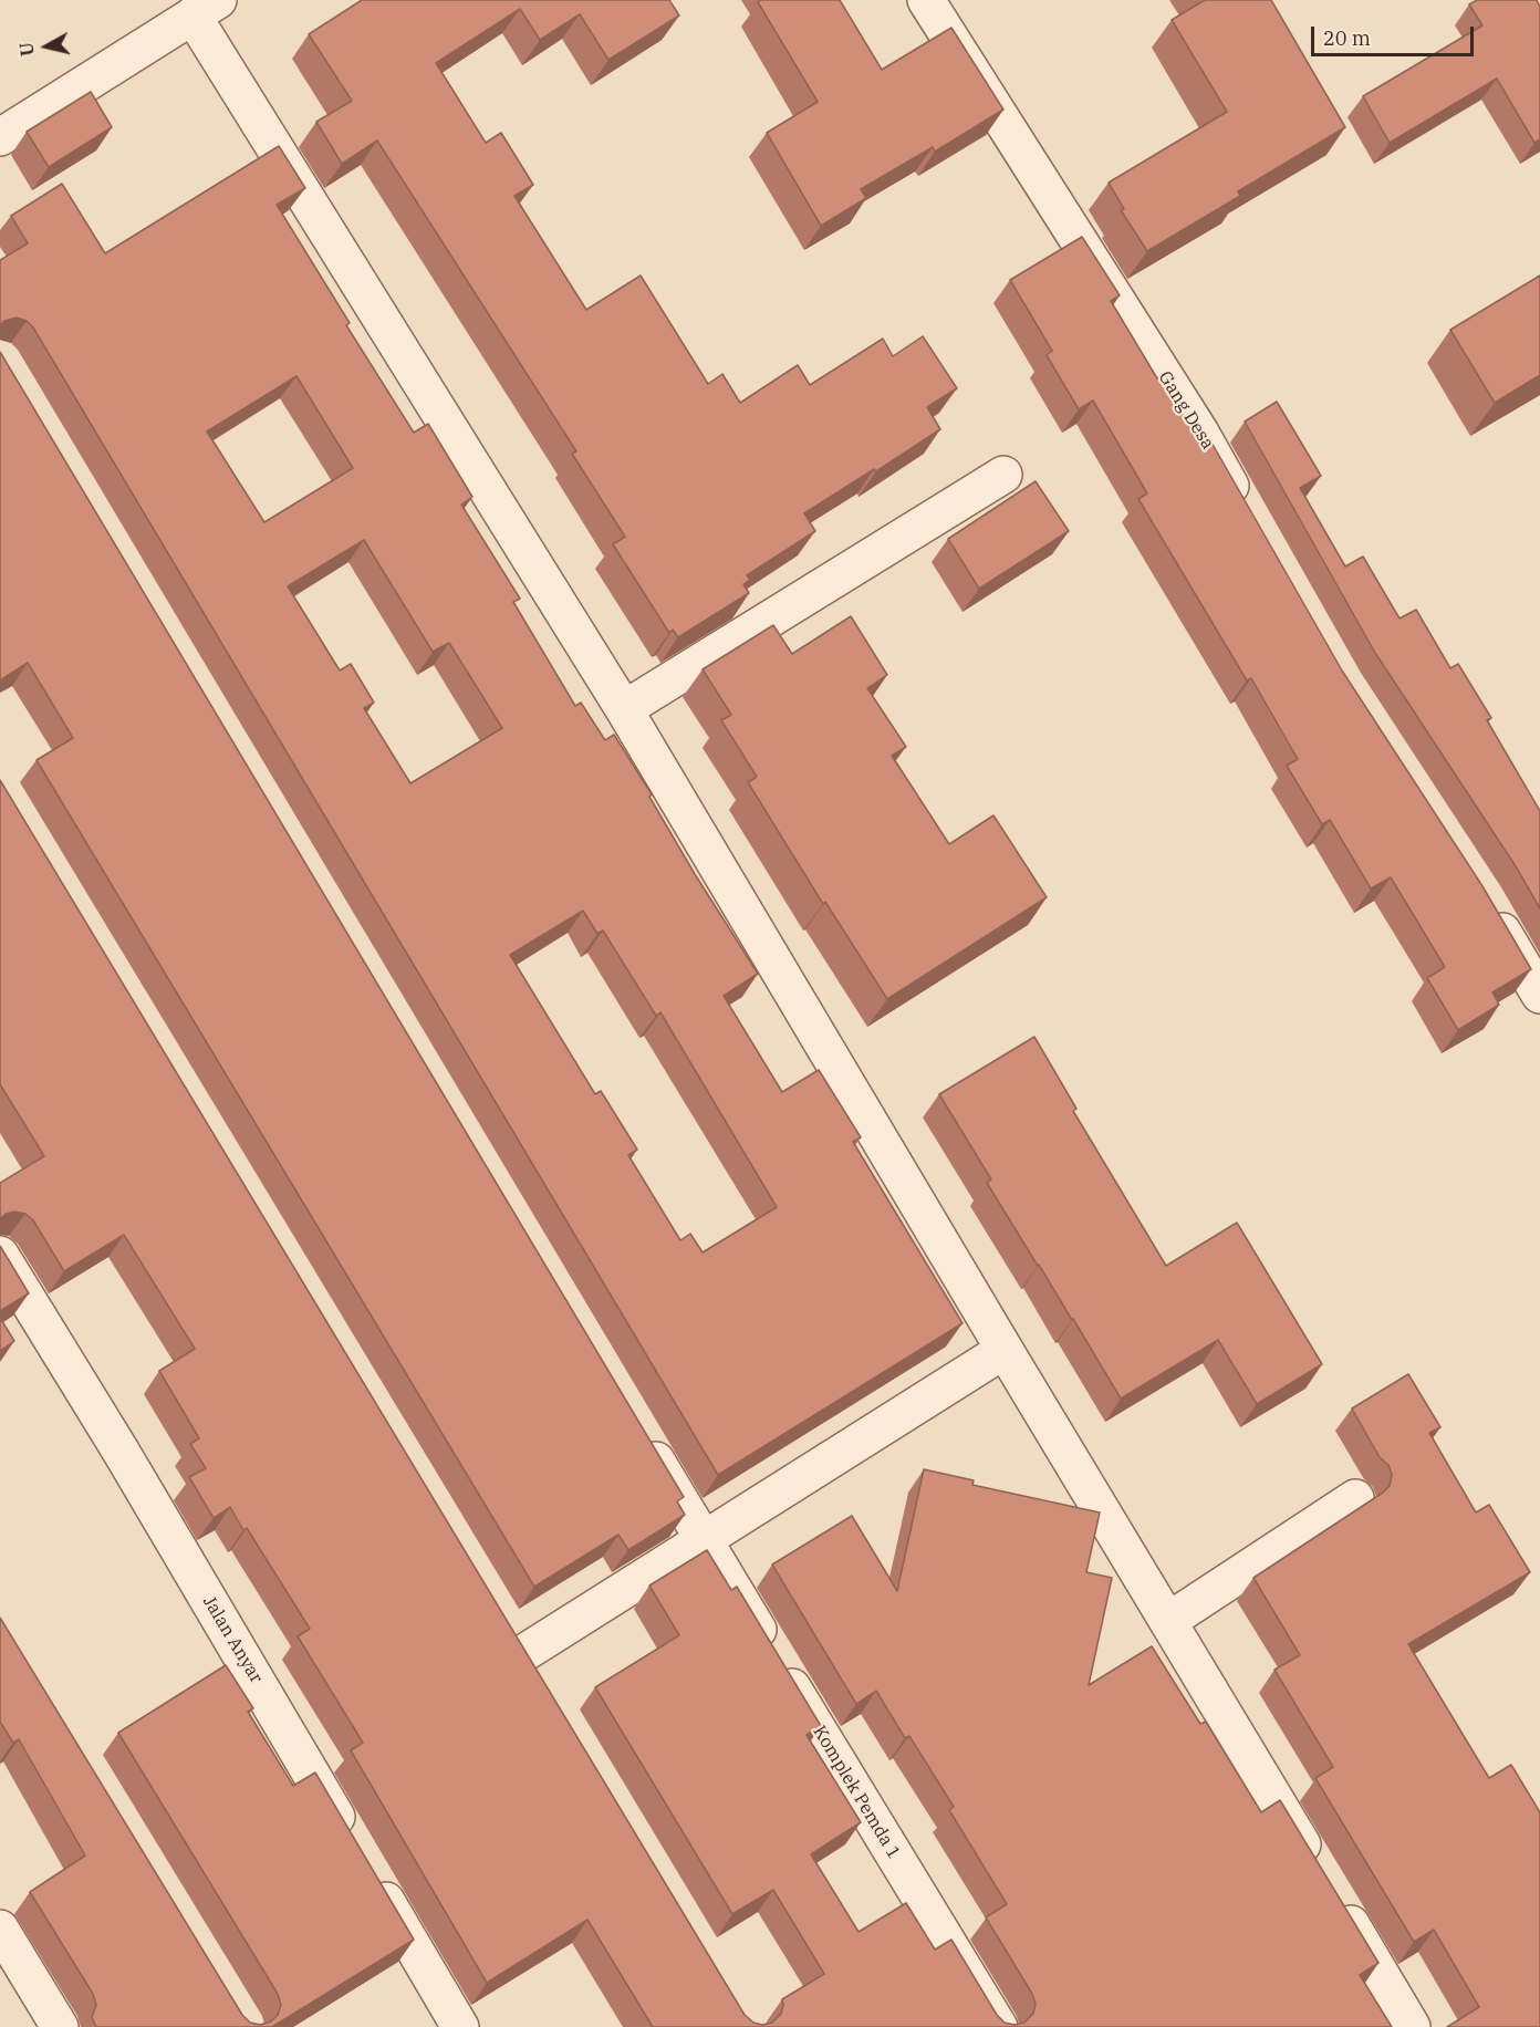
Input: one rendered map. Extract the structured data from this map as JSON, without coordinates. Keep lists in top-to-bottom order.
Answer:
{
  "streets": {
    "street": ["Gang Desa", "Jalan Anyar", "Komplek Pemda 1"]
  },
  "scale_bar": "20 m",
  "north": "left"
}
